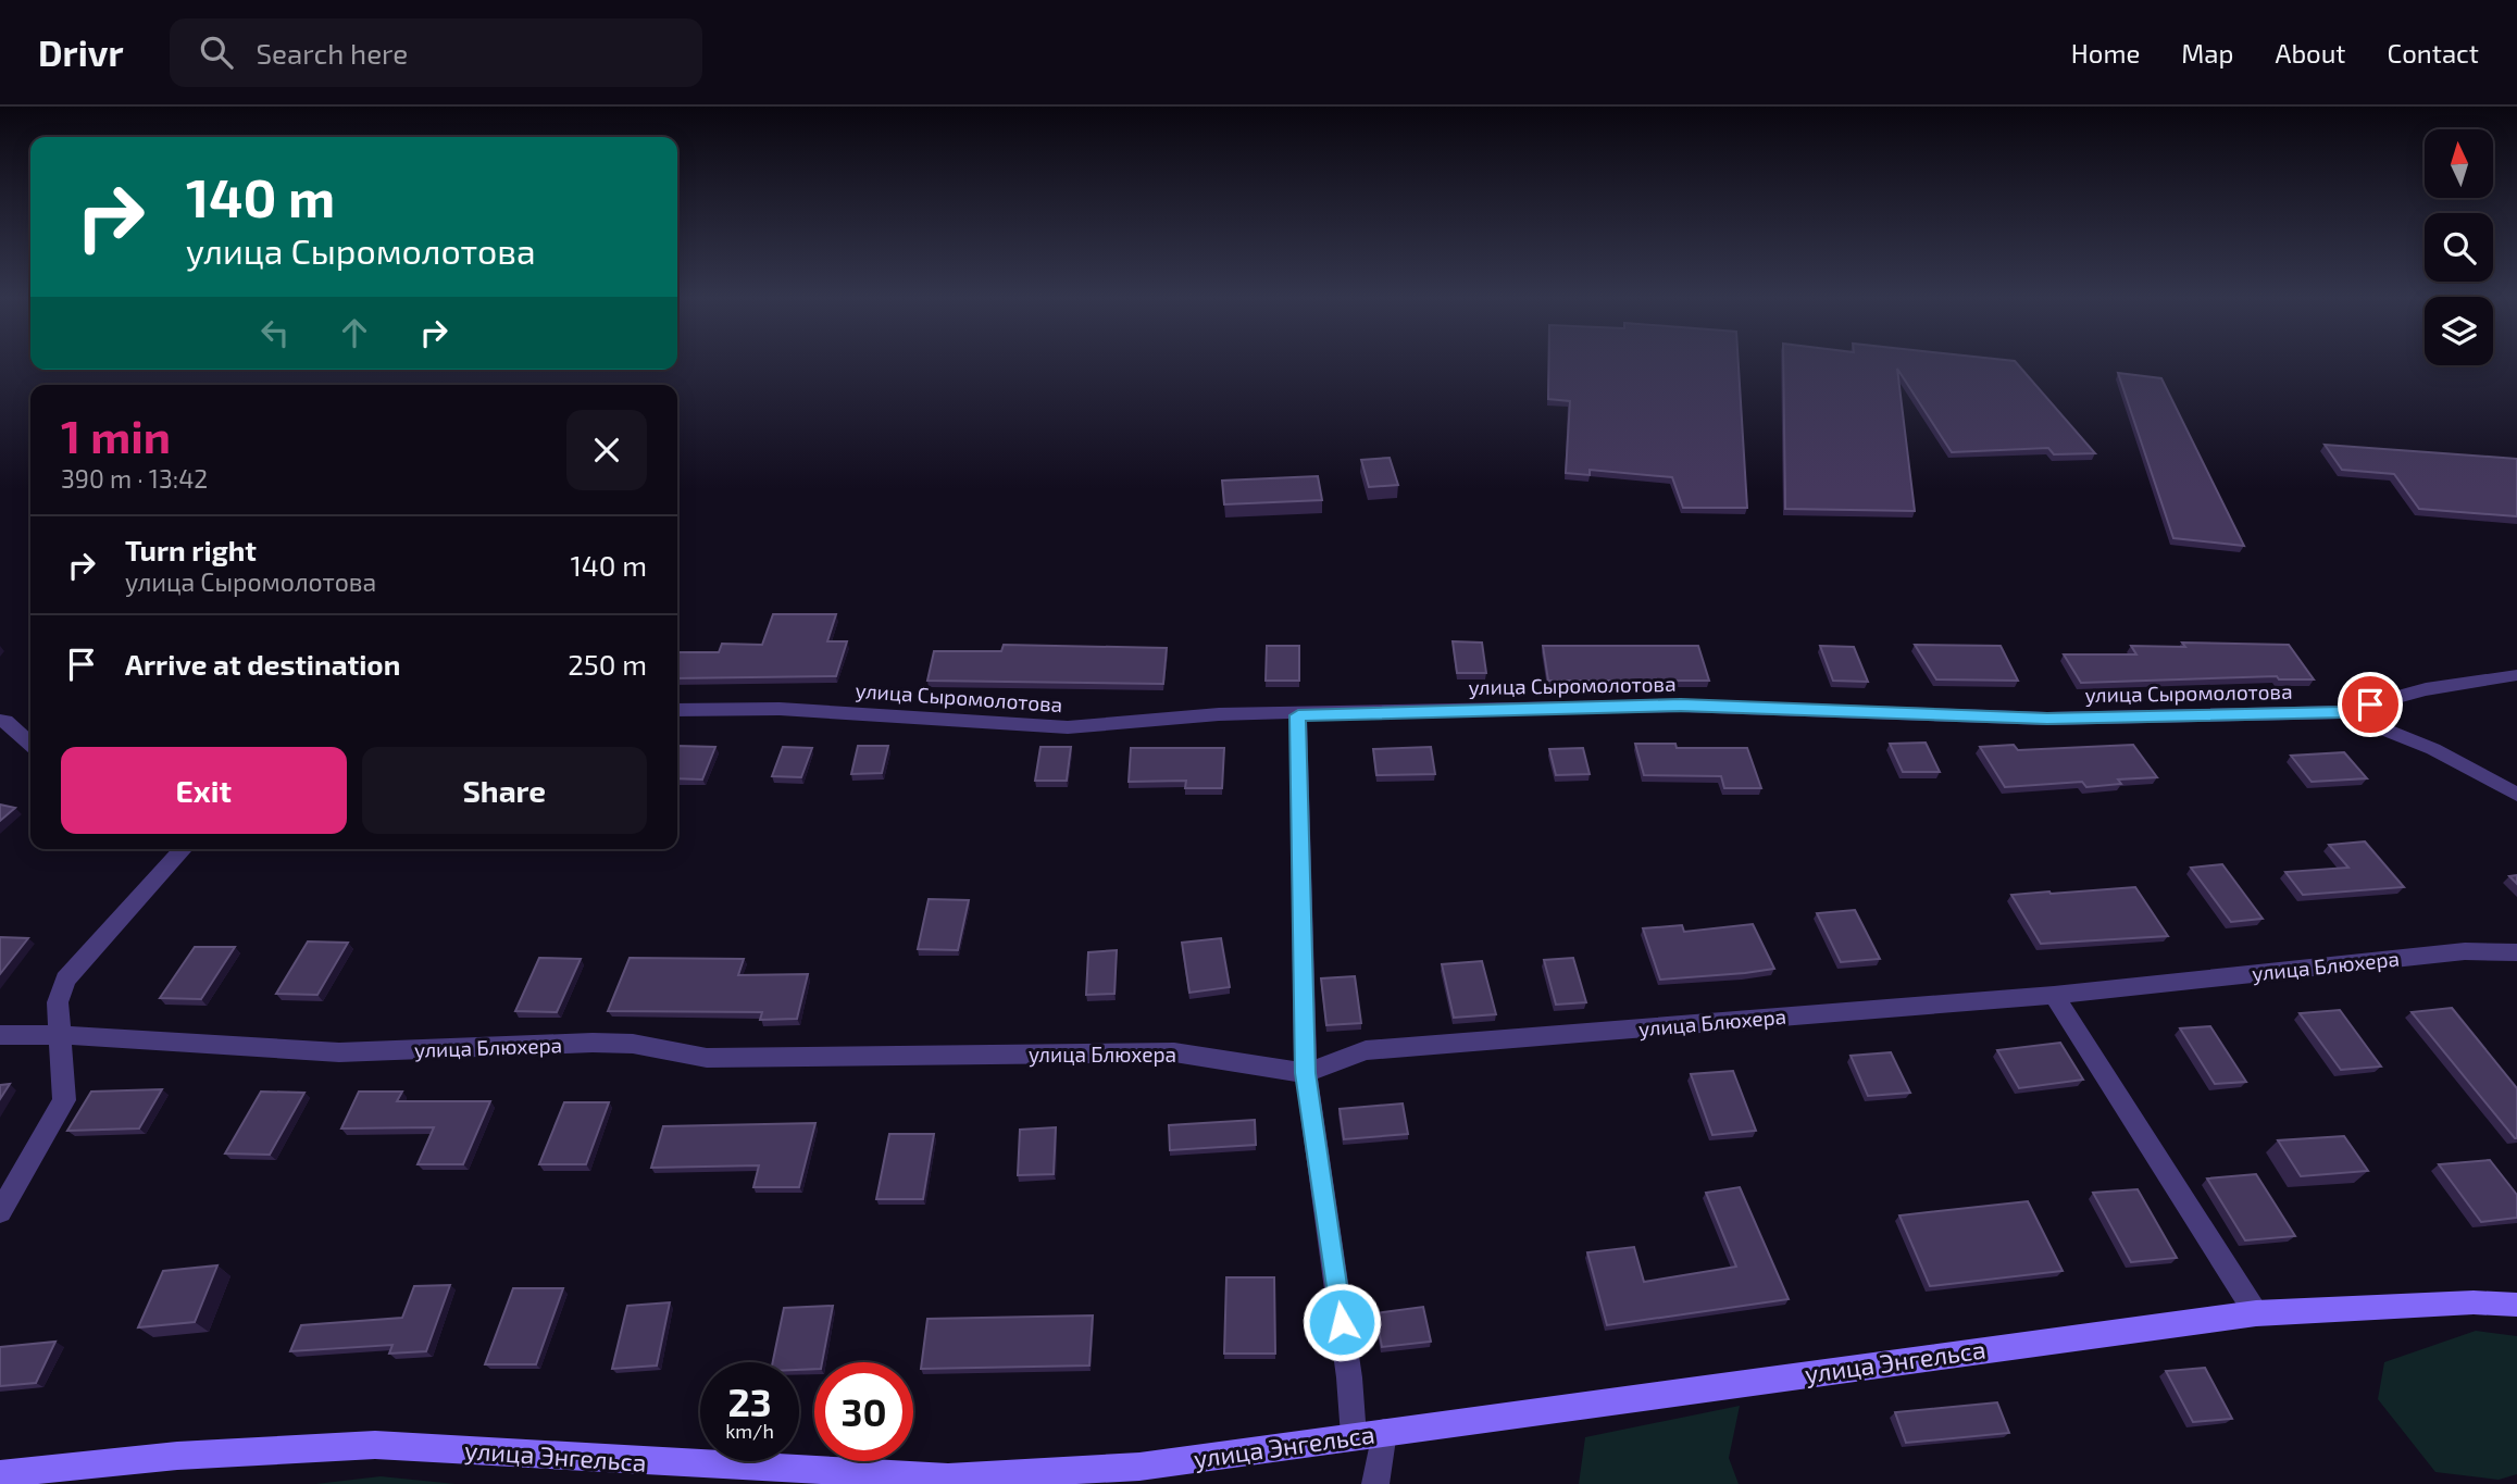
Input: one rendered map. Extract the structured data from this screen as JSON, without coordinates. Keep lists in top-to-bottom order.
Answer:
{
  "streets": {
    "main road": ["улица Энгельса"],
    "street": ["улица Сыромолотова", "улица Блюхера"]
  },
  "north": "top",
  "page": {
    "header": "Drivr",
    "search": "Search here",
    "nav": [
      "Home",
      "Map",
      "About",
      "Contact"
    ],
    "turn": ["140 m", "улица Сыромолотова"],
    "heading": ["1 min", "390 m · 13:42"],
    "list": [
      {
        "name": "Turn right",
        "note": "улица Сыромолотова",
        "value": "140 m"
      },
      {
        "name": "Arrive at destination",
        "value": "250 m"
      }
    ],
    "buttons": ["Exit", "Share"],
    "speed": "23 km/h",
    "limit": "30"
  }
}
